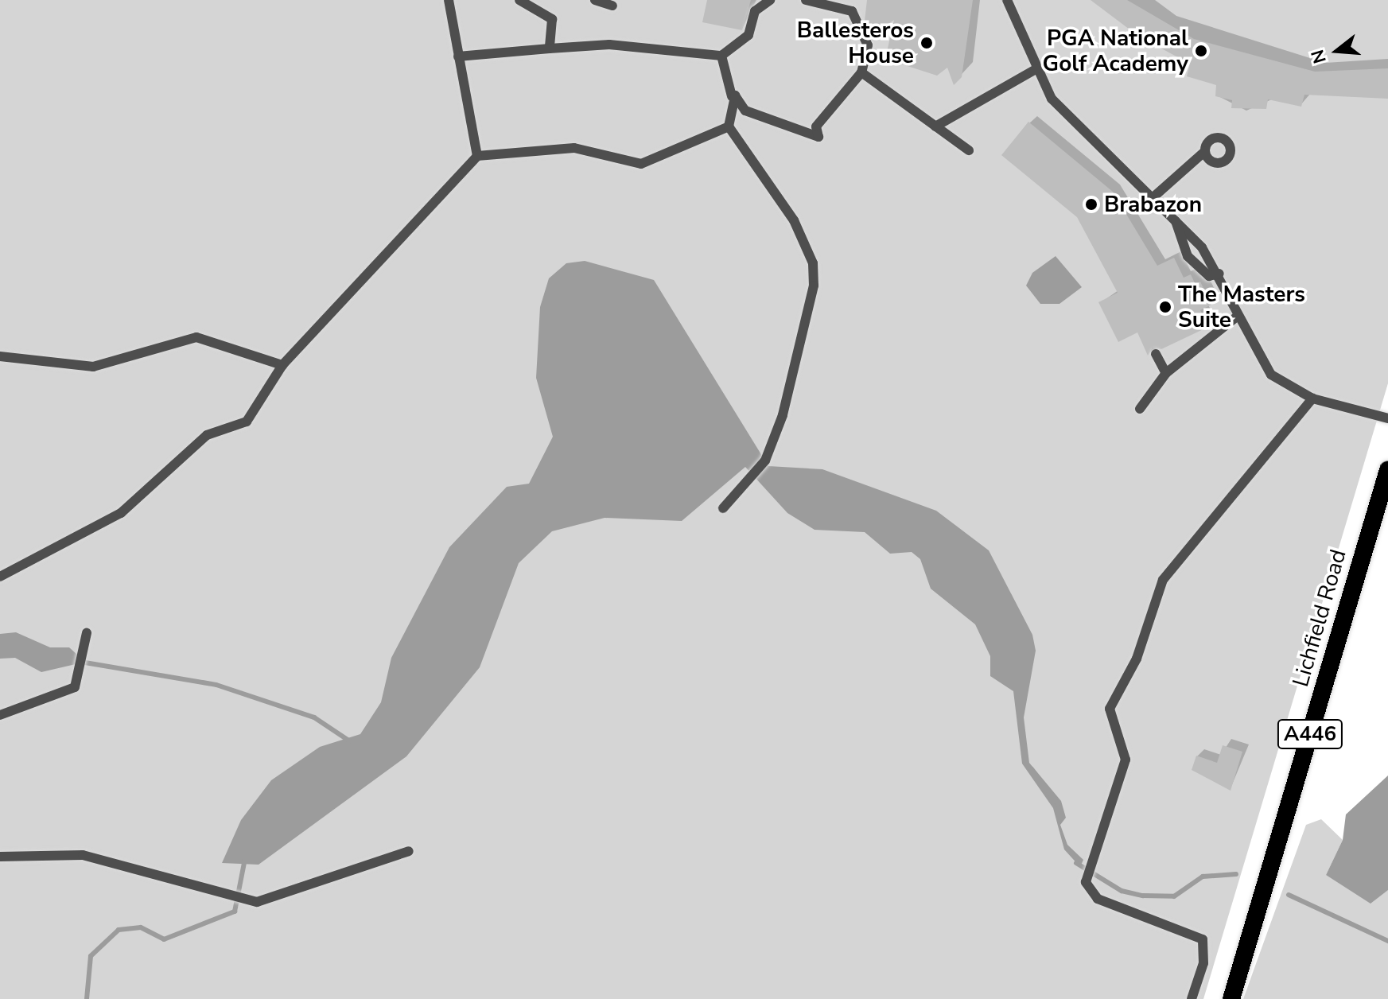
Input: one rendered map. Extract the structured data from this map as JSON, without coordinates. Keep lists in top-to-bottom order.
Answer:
{
  "streets": {
    "highway": ["Lichfield Road", "A446"]
  },
  "places": [
    "Ballesteros House",
    "PGA National Golf Academy",
    "Brabazon",
    "The Masters Suite"
  ],
  "north": "left"
}
